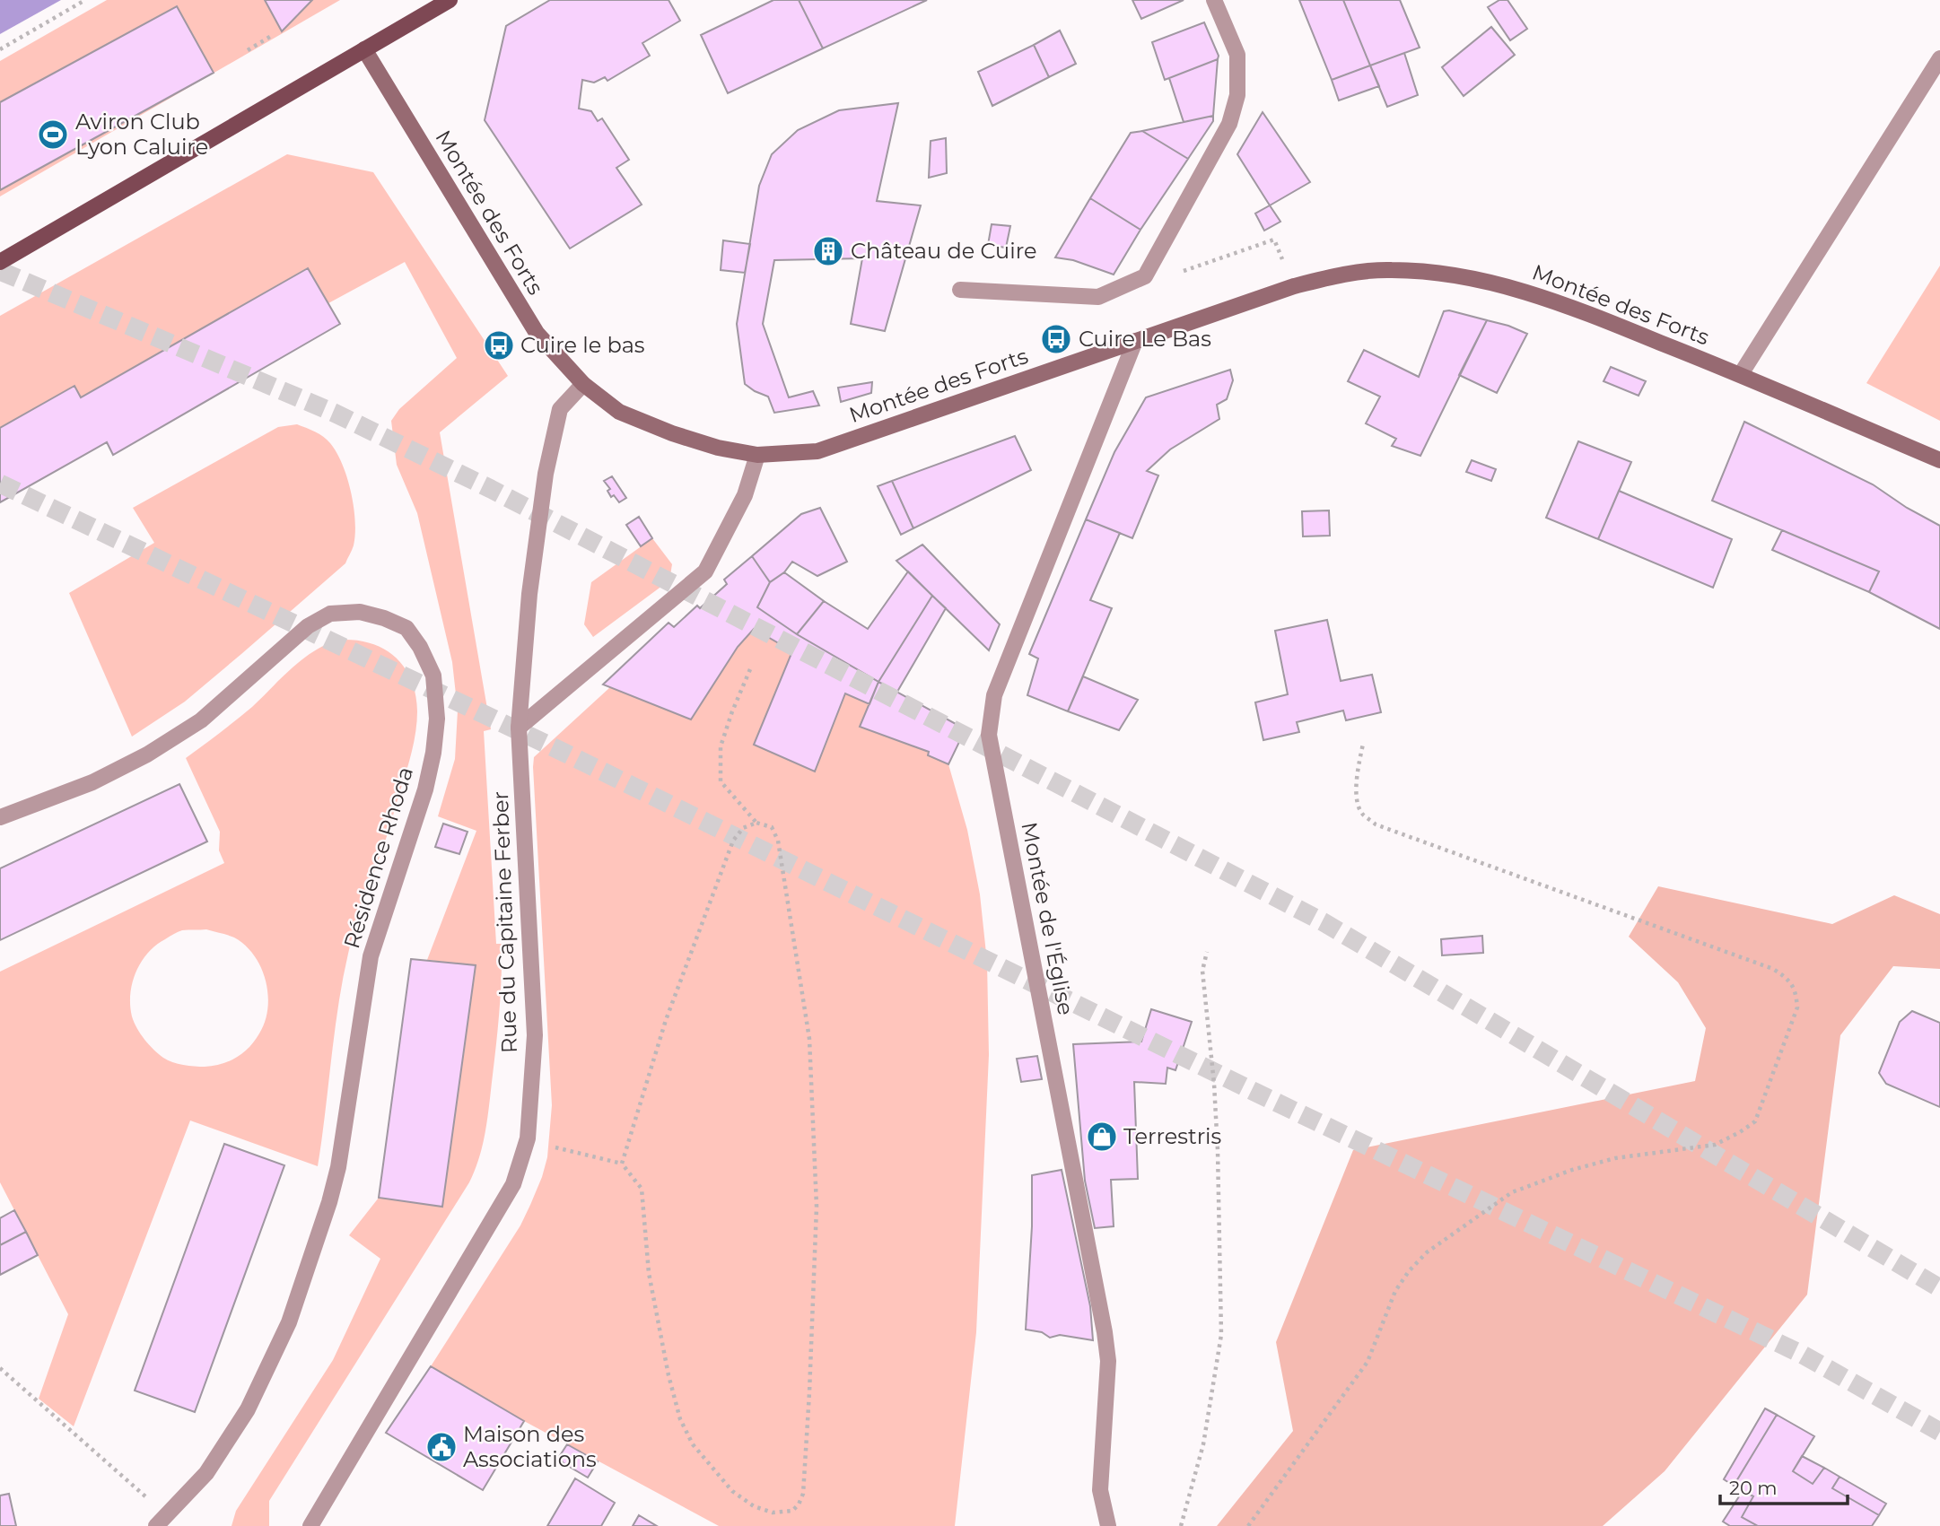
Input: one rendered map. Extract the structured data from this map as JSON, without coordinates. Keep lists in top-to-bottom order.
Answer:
{
  "streets": {
    "street": [
      "Montée des Forts",
      "Résidence Rhoda",
      "Montée de l'Église",
      "Rue du Capitaine Ferber"
    ]
  },
  "crossings": [
    ["Montée des Forts", "Montée de l'Église"],
    ["Montée des Forts", "Rue du Capitaine Ferber"]
  ],
  "places": {
    "sports": ["Aviron Club Lyon Caluire"],
    "building": ["Château de Cuire"],
    "bus stop": ["Cuire Le Bas", "Cuire le bas"],
    "shop": ["Terrestris"],
    "public building": ["Maison des Associations"]
  },
  "scale_bar": "20 m"
}
